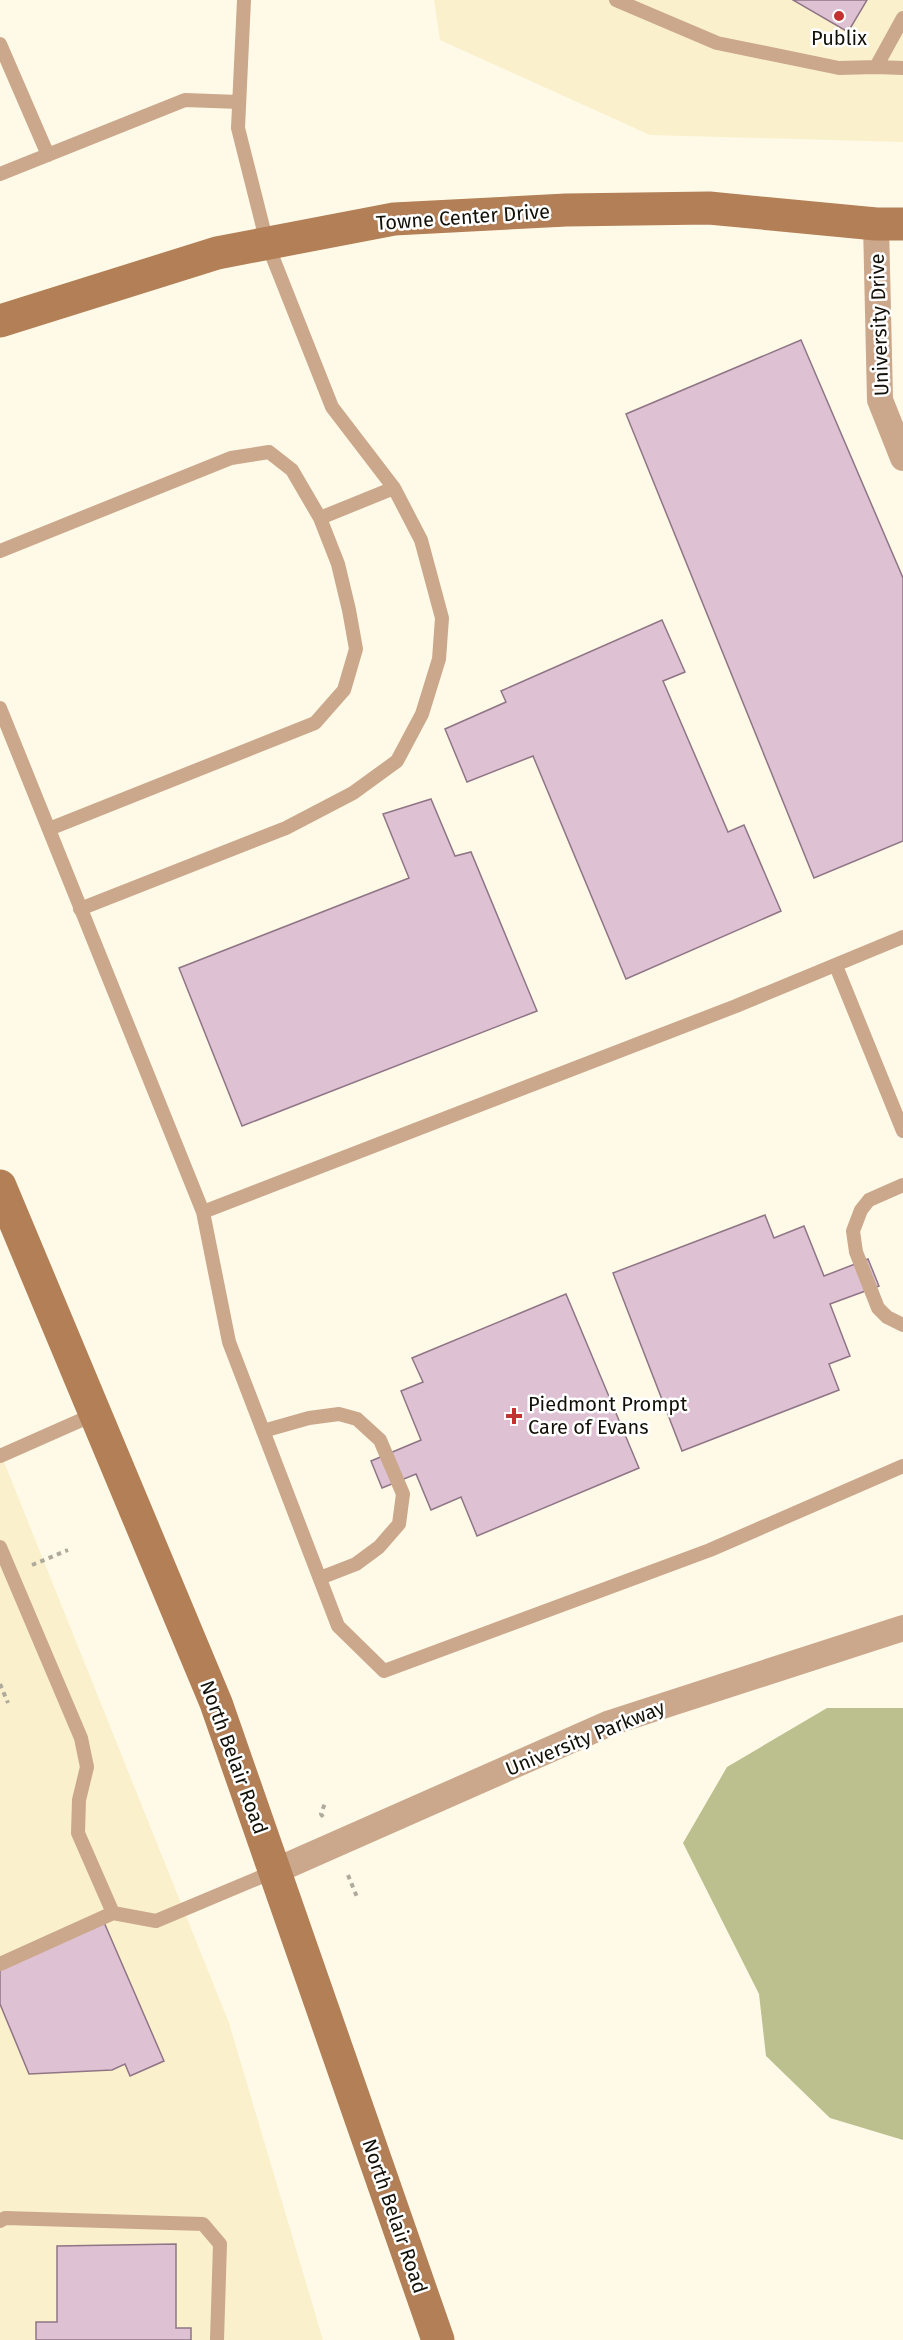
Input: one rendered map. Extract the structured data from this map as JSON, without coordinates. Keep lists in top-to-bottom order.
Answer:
{
  "streets": {
    "main road": ["Towne Center Drive", "North Belair Road"],
    "street": ["University Drive", "University Parkway"]
  },
  "crossings": [
    ["Towne Center Drive", "University Drive"],
    ["University Parkway", "North Belair Road"]
  ],
  "places": {
    "other": ["Publix"],
    "health": ["Piedmont Prompt Care of Evans"]
  }
}
